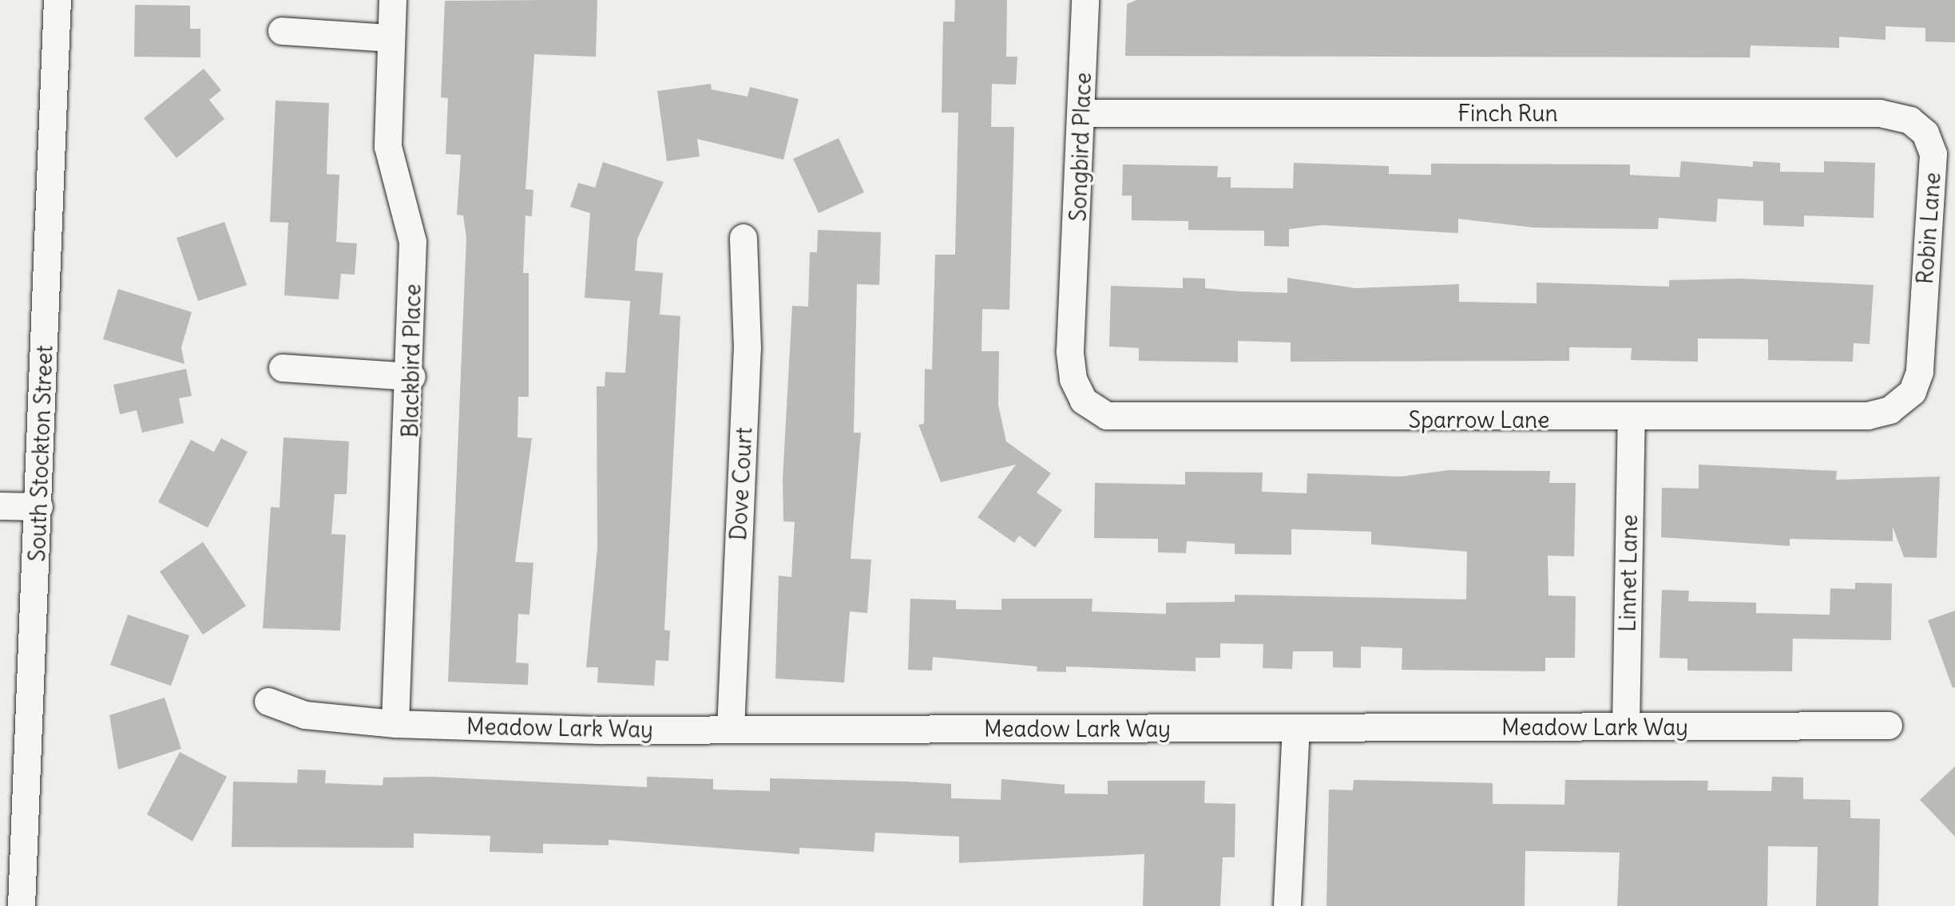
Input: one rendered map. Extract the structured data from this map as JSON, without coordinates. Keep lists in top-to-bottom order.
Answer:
{
  "streets": {
    "street": [
      "Finch Run",
      "Songbird Place",
      "Robin Lane",
      "Blackbird Place",
      "Sparrow Lane",
      "South Stockton Street",
      "Dove Court",
      "Linnet Lane",
      "Meadow Lark Way"
    ]
  },
  "crossings": [
    ["Finch Run", "Songbird Place"],
    ["Finch Run", "Robin Lane"],
    ["Songbird Place", "Sparrow Lane"],
    ["Robin Lane", "Sparrow Lane"],
    ["Blackbird Place", "Meadow Lark Way"],
    ["Sparrow Lane", "Linnet Lane"],
    ["Dove Court", "Meadow Lark Way"],
    ["Linnet Lane", "Meadow Lark Way"]
  ]
}
